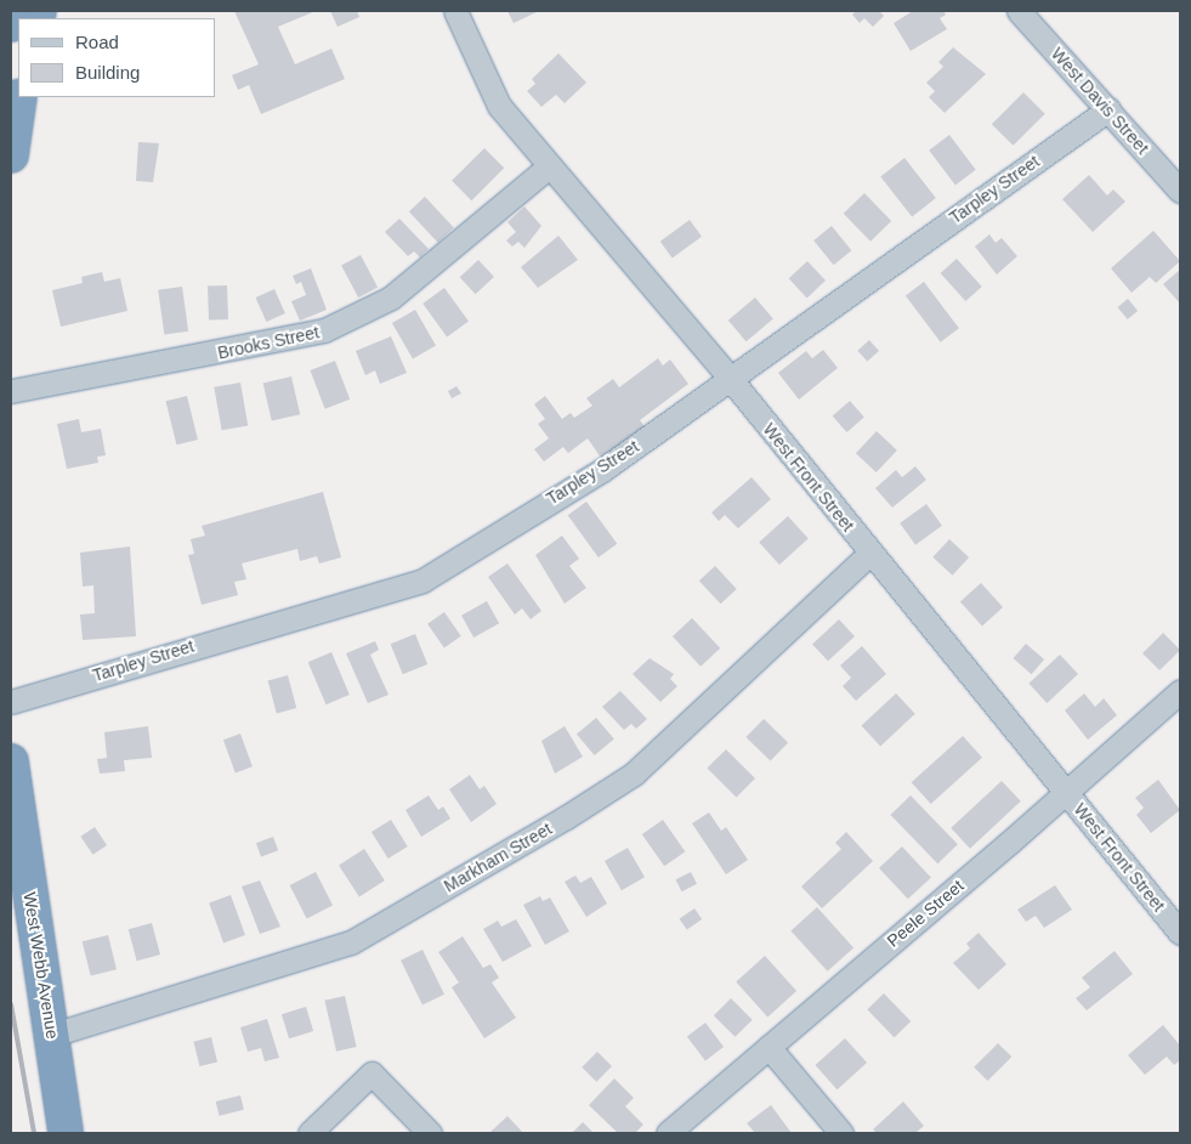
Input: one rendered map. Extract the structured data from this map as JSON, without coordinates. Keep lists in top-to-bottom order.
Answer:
{
  "streets": {
    "highway": ["West Webb Avenue"],
    "street": [
      "West Davis Street",
      "Tarpley Street",
      "Brooks Street",
      "West Front Street",
      "Markham Street",
      "Peele Street"
    ]
  },
  "crossings": [
    ["West Davis Street", "Tarpley Street"],
    ["Tarpley Street", "West Front Street"],
    ["Brooks Street", "West Front Street"],
    ["West Front Street", "Markham Street"],
    ["West Front Street", "Peele Street"],
    ["Markham Street", "West Webb Avenue"]
  ],
  "legend": ["Road", "Building"]
}
